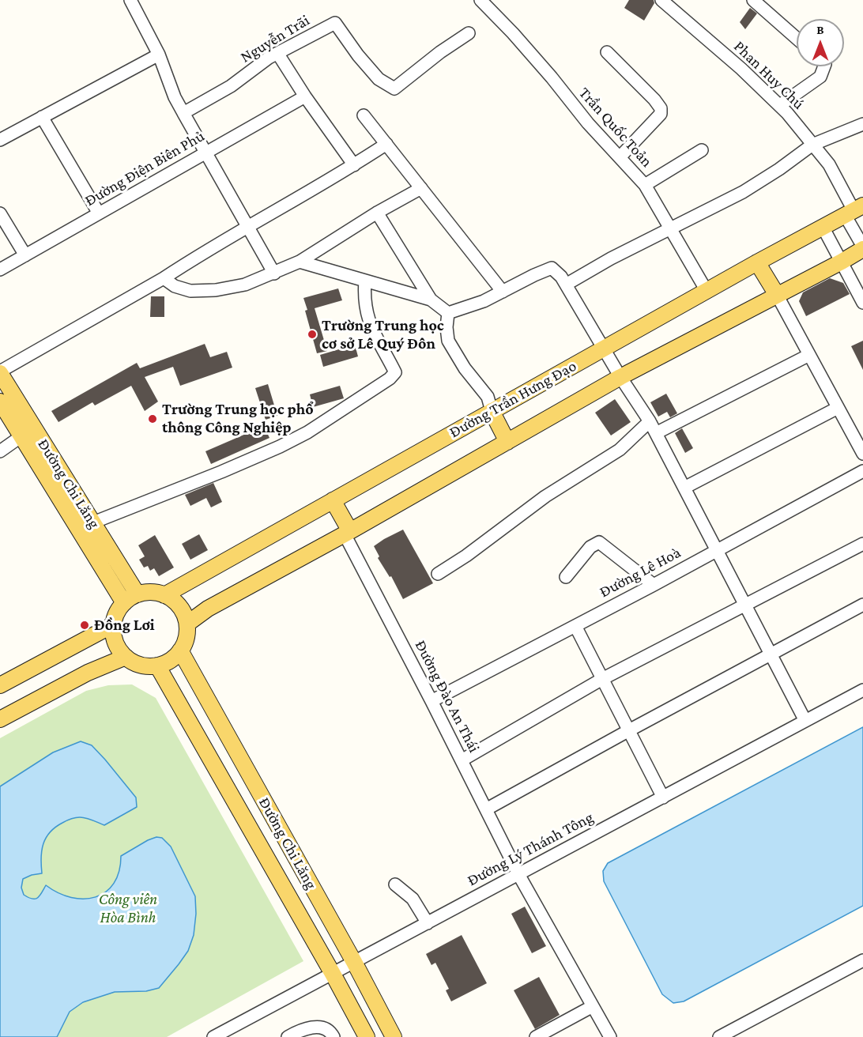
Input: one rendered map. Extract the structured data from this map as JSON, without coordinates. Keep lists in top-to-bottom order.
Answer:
{
  "streets": {
    "main road": ["Đường Trần Hưng Đạo", "Đường Chi Lăng"],
    "street": [
      "Nguyễn Trãi",
      "Phan Huy Chú",
      "Trần Quốc Toản",
      "Đường Điện Biên Phủ",
      "Đường Lê Hoà",
      "Đường Đào An Thái",
      "Đường Lý Thánh Tông"
    ]
  },
  "crossings": [
    ["Phan Huy Chú", "Đường Trần Hưng Đạo"],
    ["Trần Quốc Toản", "Đường Trần Hưng Đạo"],
    ["Đường Trần Hưng Đạo", "Đường Chi Lăng"],
    ["Đường Chi Lăng", "Đường Lý Thánh Tông"],
    ["Đường Lê Hoà", "Đường Đào An Thái"],
    ["Đường Đào An Thái", "Đường Lý Thánh Tông"]
  ],
  "parks": ["Công viên Hòa Bình"],
  "places": ["Trường Trung học cơ sở Lê Quý Đôn", "Trường Trung học phổ thông Công Nghiệp", "Đồng Lơi"],
  "north": "top"
}
